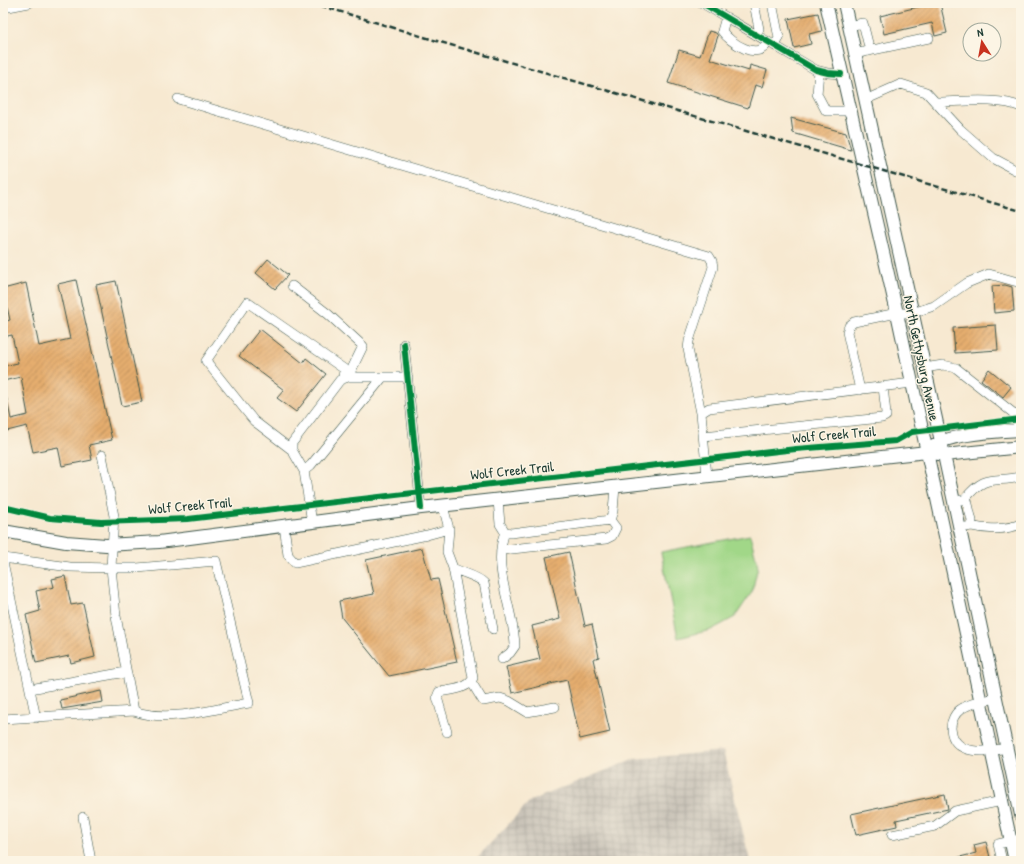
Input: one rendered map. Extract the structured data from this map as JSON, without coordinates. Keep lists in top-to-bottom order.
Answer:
{
  "streets": {
    "main road": ["North Gettysburg Avenue"],
    "cycle path": ["Wolf Creek Trail"]
  },
  "north": "top"
}
